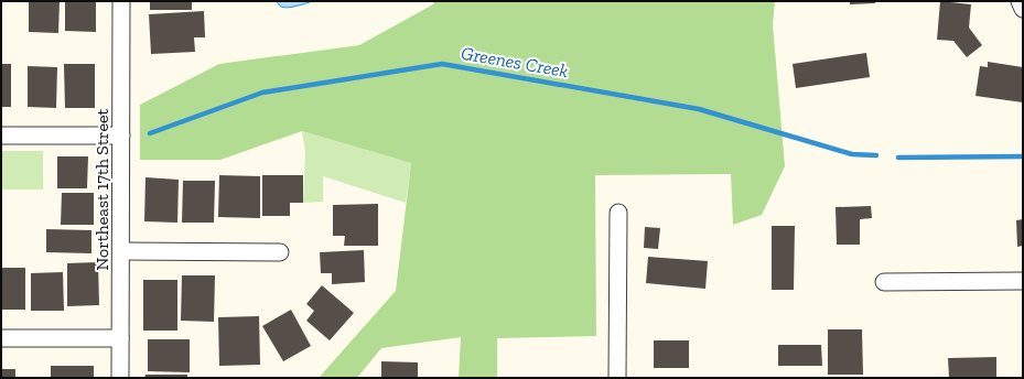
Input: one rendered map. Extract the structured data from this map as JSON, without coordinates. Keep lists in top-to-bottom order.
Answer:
{
  "streets": {
    "street": ["Northeast 17th Street"]
  },
  "water": ["Greenes Creek"]
}
